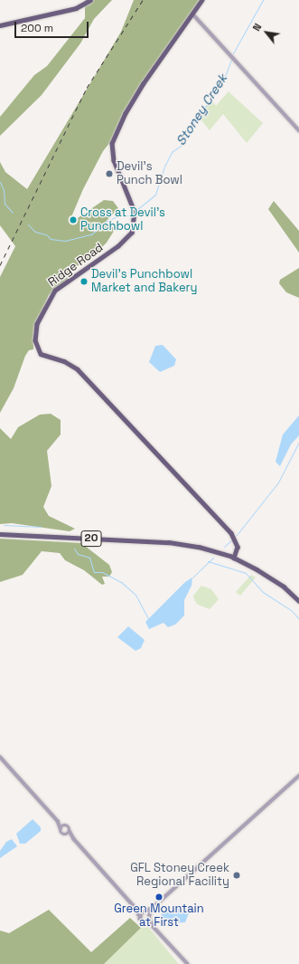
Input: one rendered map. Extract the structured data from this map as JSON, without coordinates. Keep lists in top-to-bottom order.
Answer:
{
  "streets": {
    "main road": ["Ridge Road", "20"]
  },
  "crossings": [
    ["Ridge Road", "20"]
  ],
  "water": ["Stoney Creek"],
  "places": [
    "Devil's Punch Bowl",
    "Cross at Devil’s Punchbowl",
    "Devil's Punchbowl Market and Bakery",
    "GFL Stoney Creek Regional Facility",
    "Green Mountain at First"
  ],
  "scale_bar": "200 m",
  "north": "top left"
}
